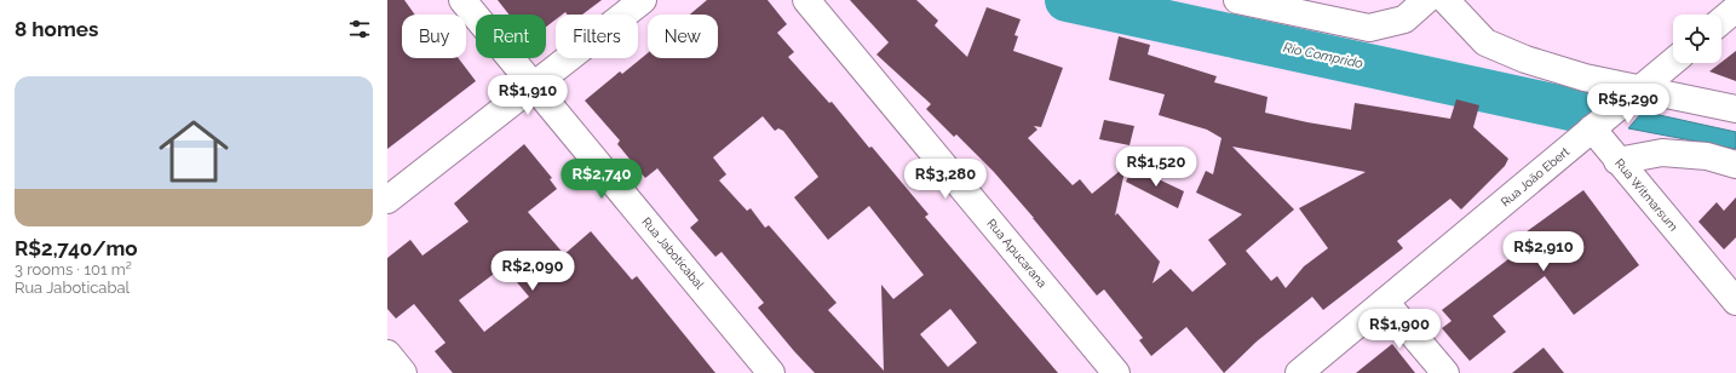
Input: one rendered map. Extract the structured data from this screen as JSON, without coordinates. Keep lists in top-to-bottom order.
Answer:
{
  "streets": {
    "street": [
      "Rua João Ebert",
      "Rua Witmarsum",
      "Rua Jaboticabal",
      "Rua Apucarana"
    ]
  },
  "crossings": [
    ["Rua João Ebert", "Rua Witmarsum"]
  ],
  "water": ["Rio Comprido"],
  "page": {
    "heading": "8 homes",
    "chip": [
      "Buy",
      "Rent",
      "Filters",
      "New"
    ],
    "list": [
      {
        "name": "R$2,740/mo",
        "note": "3 rooms · 101 m² · Rua Jaboticabal"
      }
    ],
    "price": [
      "R$1,910",
      "R$5,290",
      "R$1,520",
      "R$2,740",
      "R$3,280",
      "R$2,910",
      "R$2,090",
      "R$1,900"
    ]
  }
}
